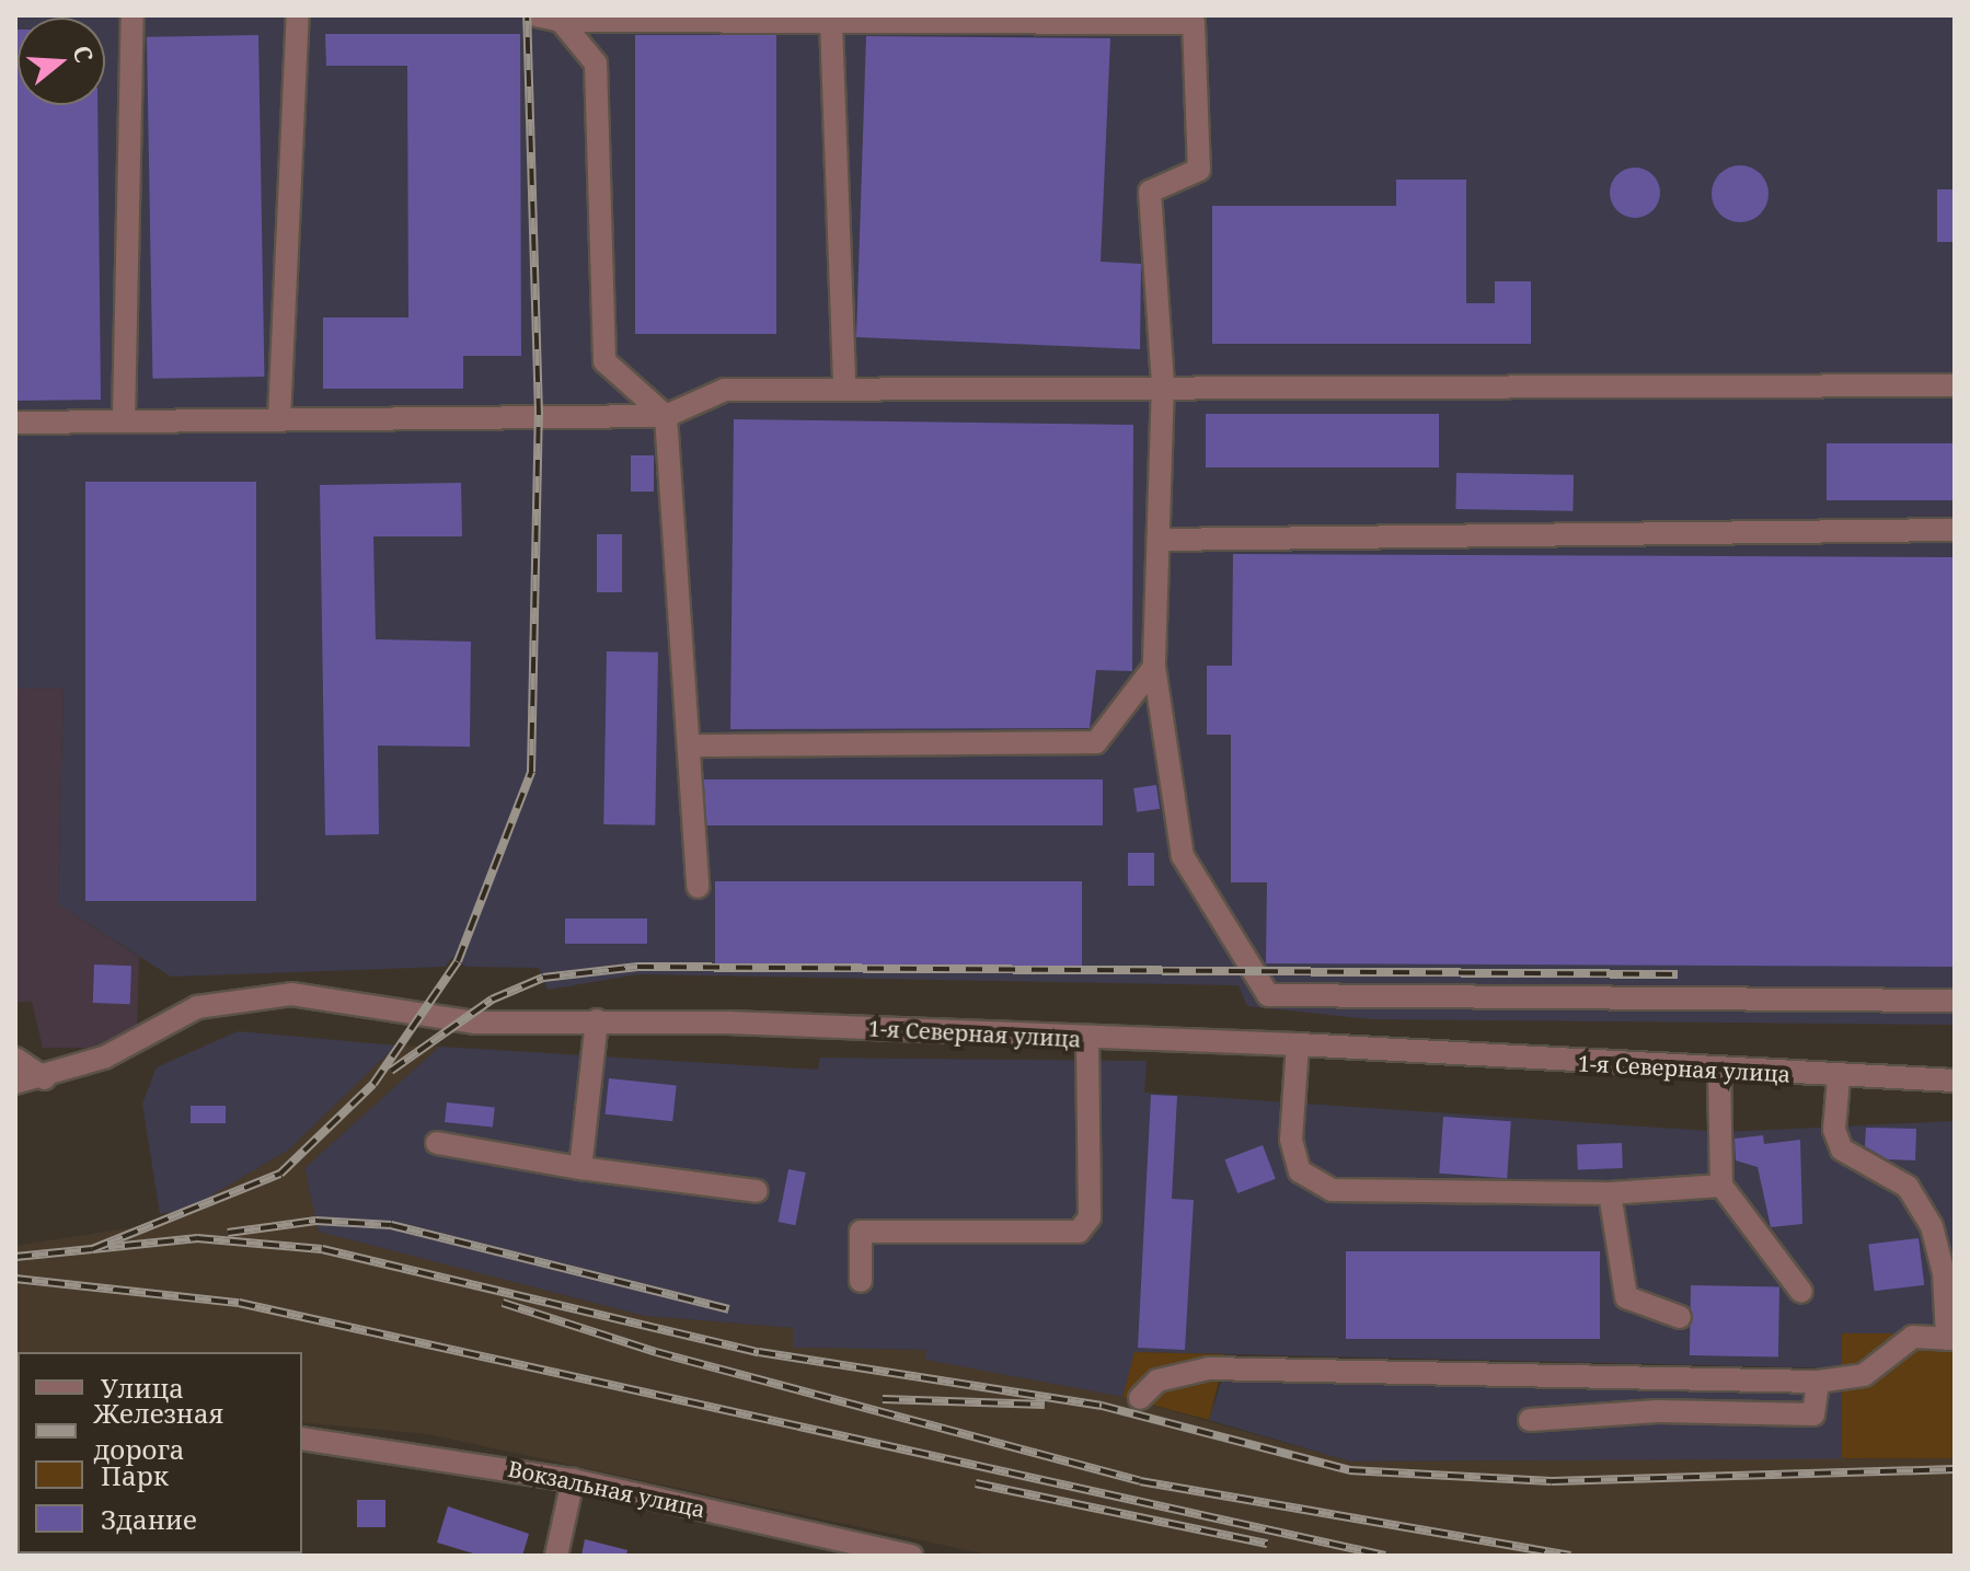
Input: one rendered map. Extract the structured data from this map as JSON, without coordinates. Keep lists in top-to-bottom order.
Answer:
{
  "streets": {
    "street": ["1-я Северная улица", "Вокзальная улица"]
  },
  "legend": [
    "Улица",
    "Железная дорога",
    "Парк",
    "Здание"
  ],
  "north": "right"
}
